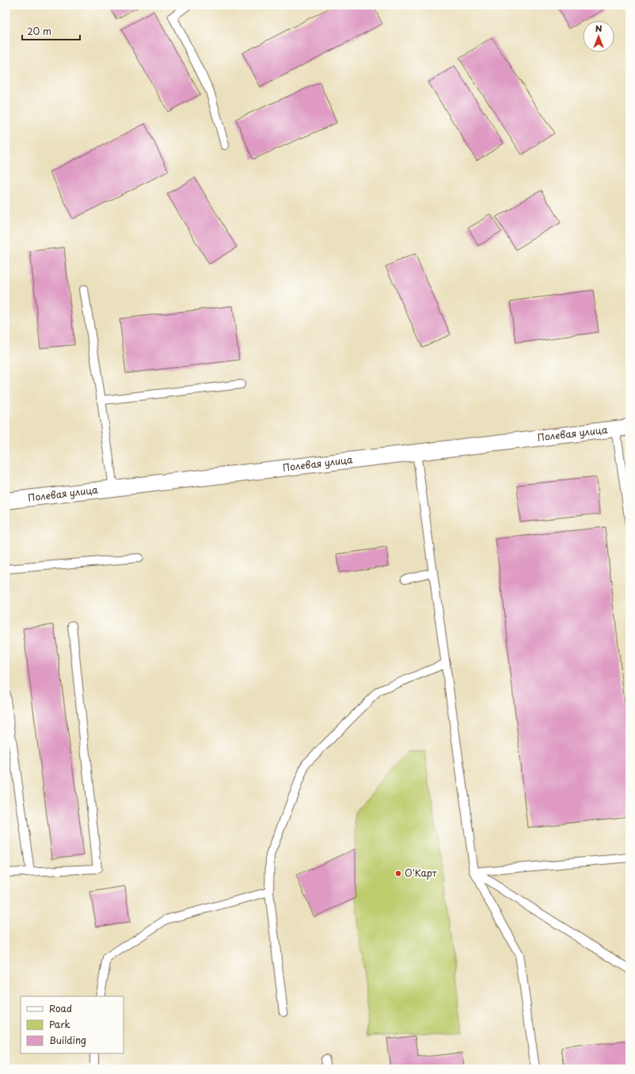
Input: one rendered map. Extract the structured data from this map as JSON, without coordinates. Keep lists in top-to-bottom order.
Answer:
{
  "streets": {
    "street": ["Полевая улица"]
  },
  "places": ["О'Карт"],
  "legend": ["Road", "Park", "Building"],
  "scale_bar": "20 m",
  "north": "top"
}
